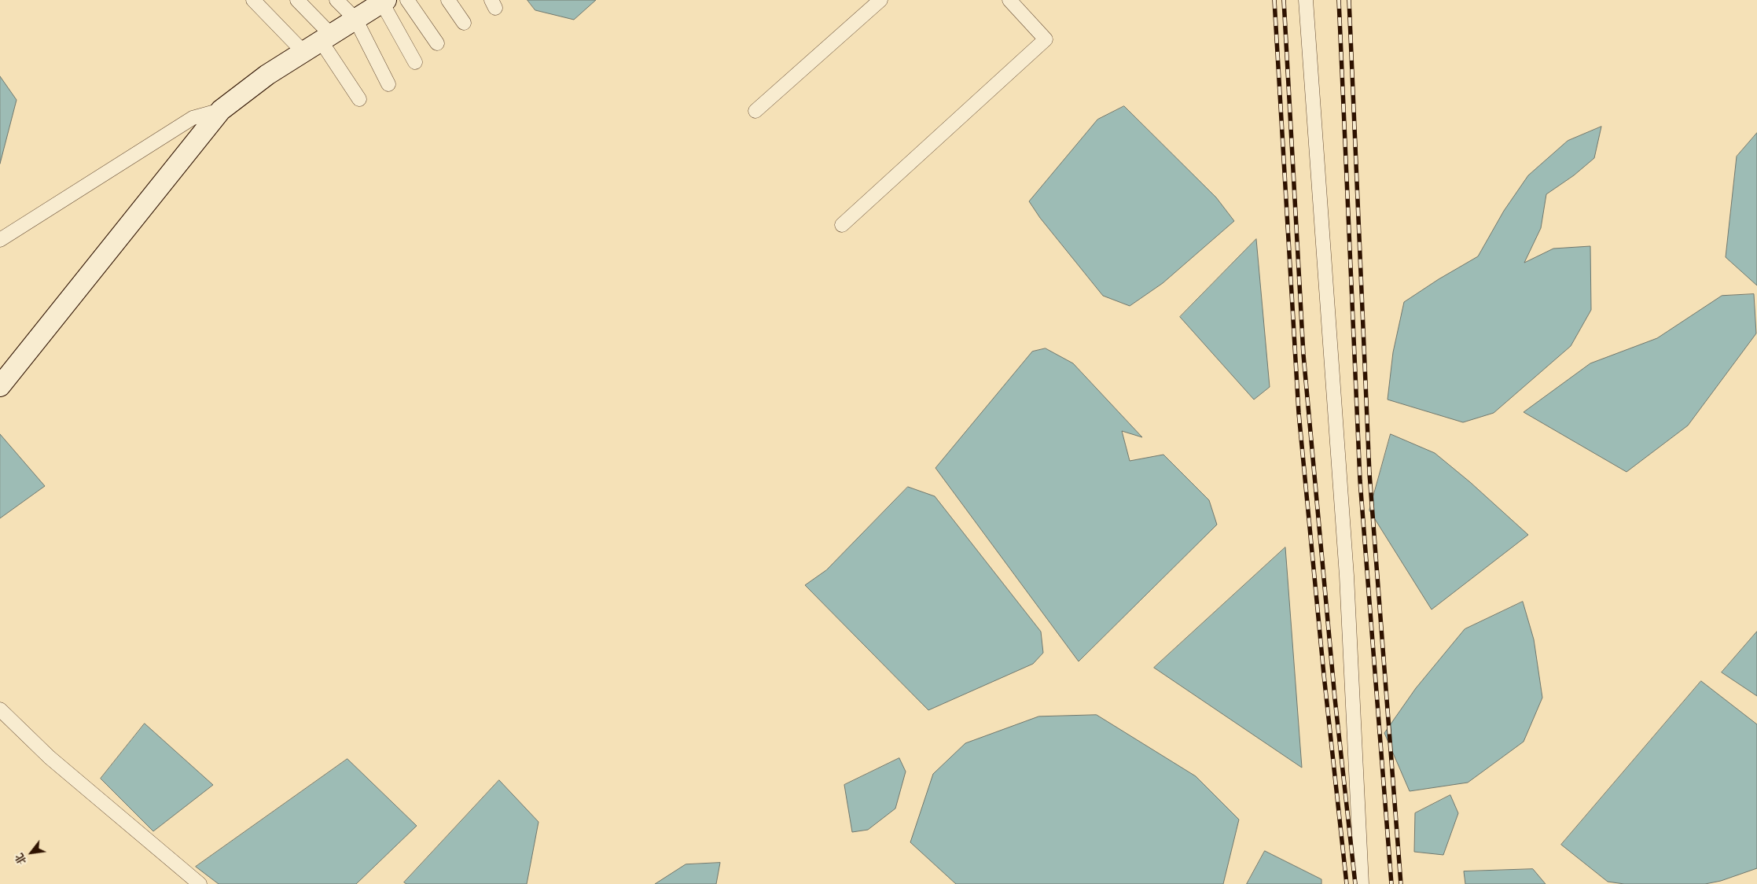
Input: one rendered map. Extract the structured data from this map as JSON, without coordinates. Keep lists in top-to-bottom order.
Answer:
{
  "north": "bottom left"
}
